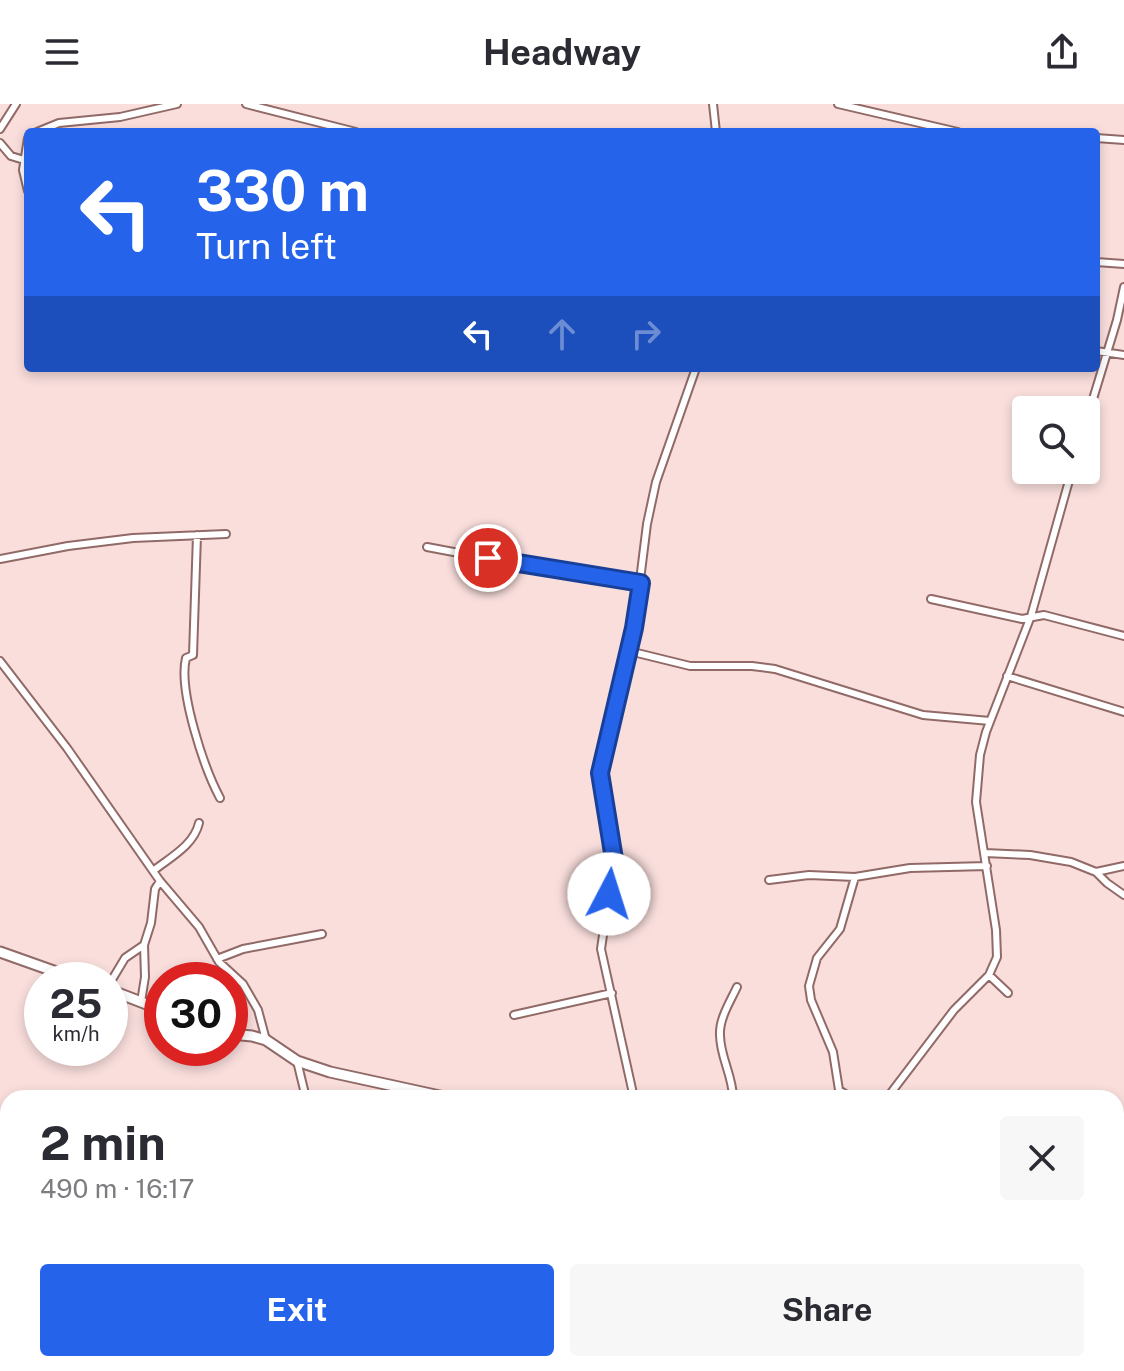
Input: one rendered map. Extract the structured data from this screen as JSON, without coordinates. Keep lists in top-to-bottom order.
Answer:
{
  "page": {
    "header": "Headway",
    "turn": ["330 m", "Turn left"],
    "speed": "25 km/h",
    "limit": "30",
    "heading": ["2 min", "490 m · 16:17"],
    "buttons": ["Exit", "Share"]
  }
}
